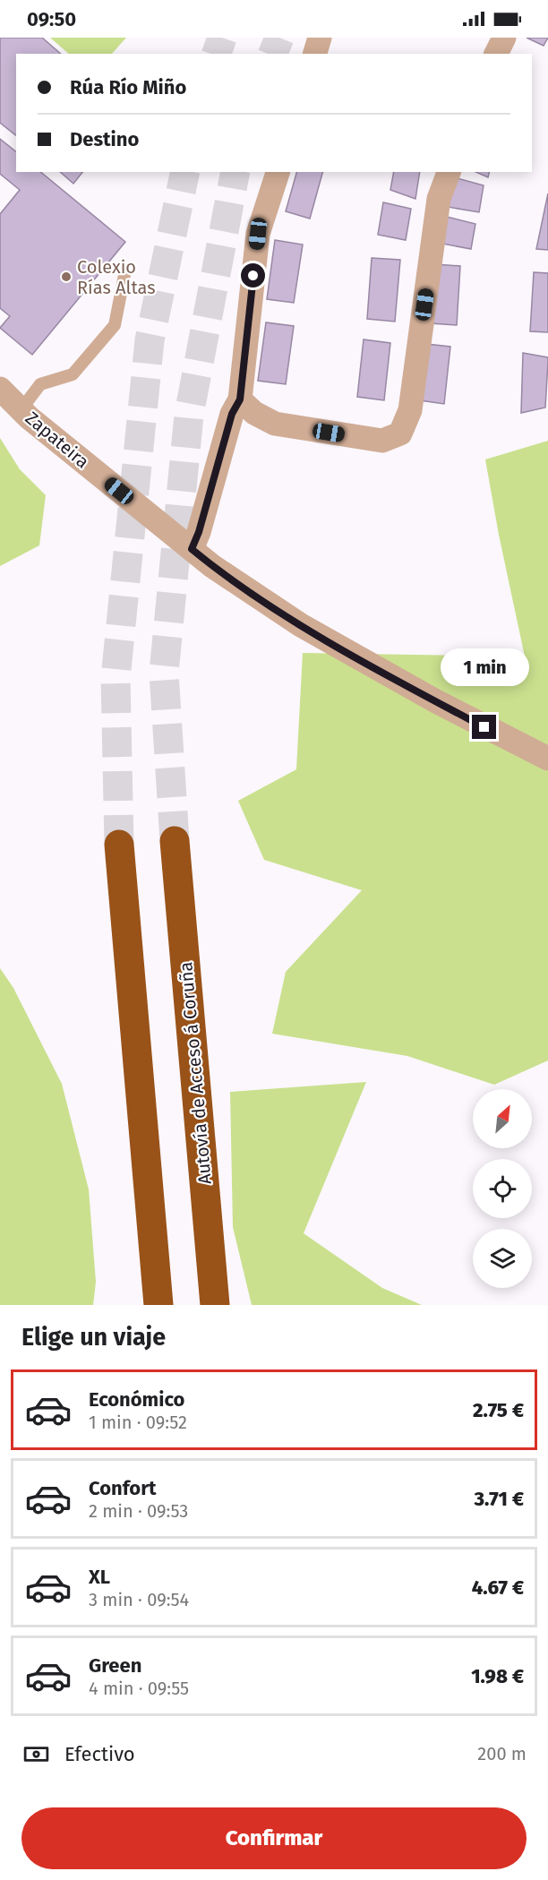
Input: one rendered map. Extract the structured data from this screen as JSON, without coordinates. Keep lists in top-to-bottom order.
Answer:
{
  "streets": {
    "highway": ["Autovía de Acceso á Coruña"],
    "street": ["Zapateira"]
  },
  "places": ["Colexio Rías Altas"],
  "north": "top right",
  "page": {
    "status": "09:50",
    "banner": ["Rúa Río Miño", "Destino"],
    "bubble": "1 min",
    "heading": "Elige un viaje",
    "list": [
      {
        "name": "Económico",
        "note": "1 min · 09:52",
        "value": "2.75 €"
      },
      {
        "name": "Confort",
        "note": "2 min · 09:53",
        "value": "3.71 €"
      },
      {
        "name": "XL",
        "note": "3 min · 09:54",
        "value": "4.67 €"
      },
      {
        "name": "Green",
        "note": "4 min · 09:55",
        "value": "1.98 €"
      }
    ],
    "pay": ["Efectivo", "200 m"],
    "buttons": "Confirmar"
  }
}
